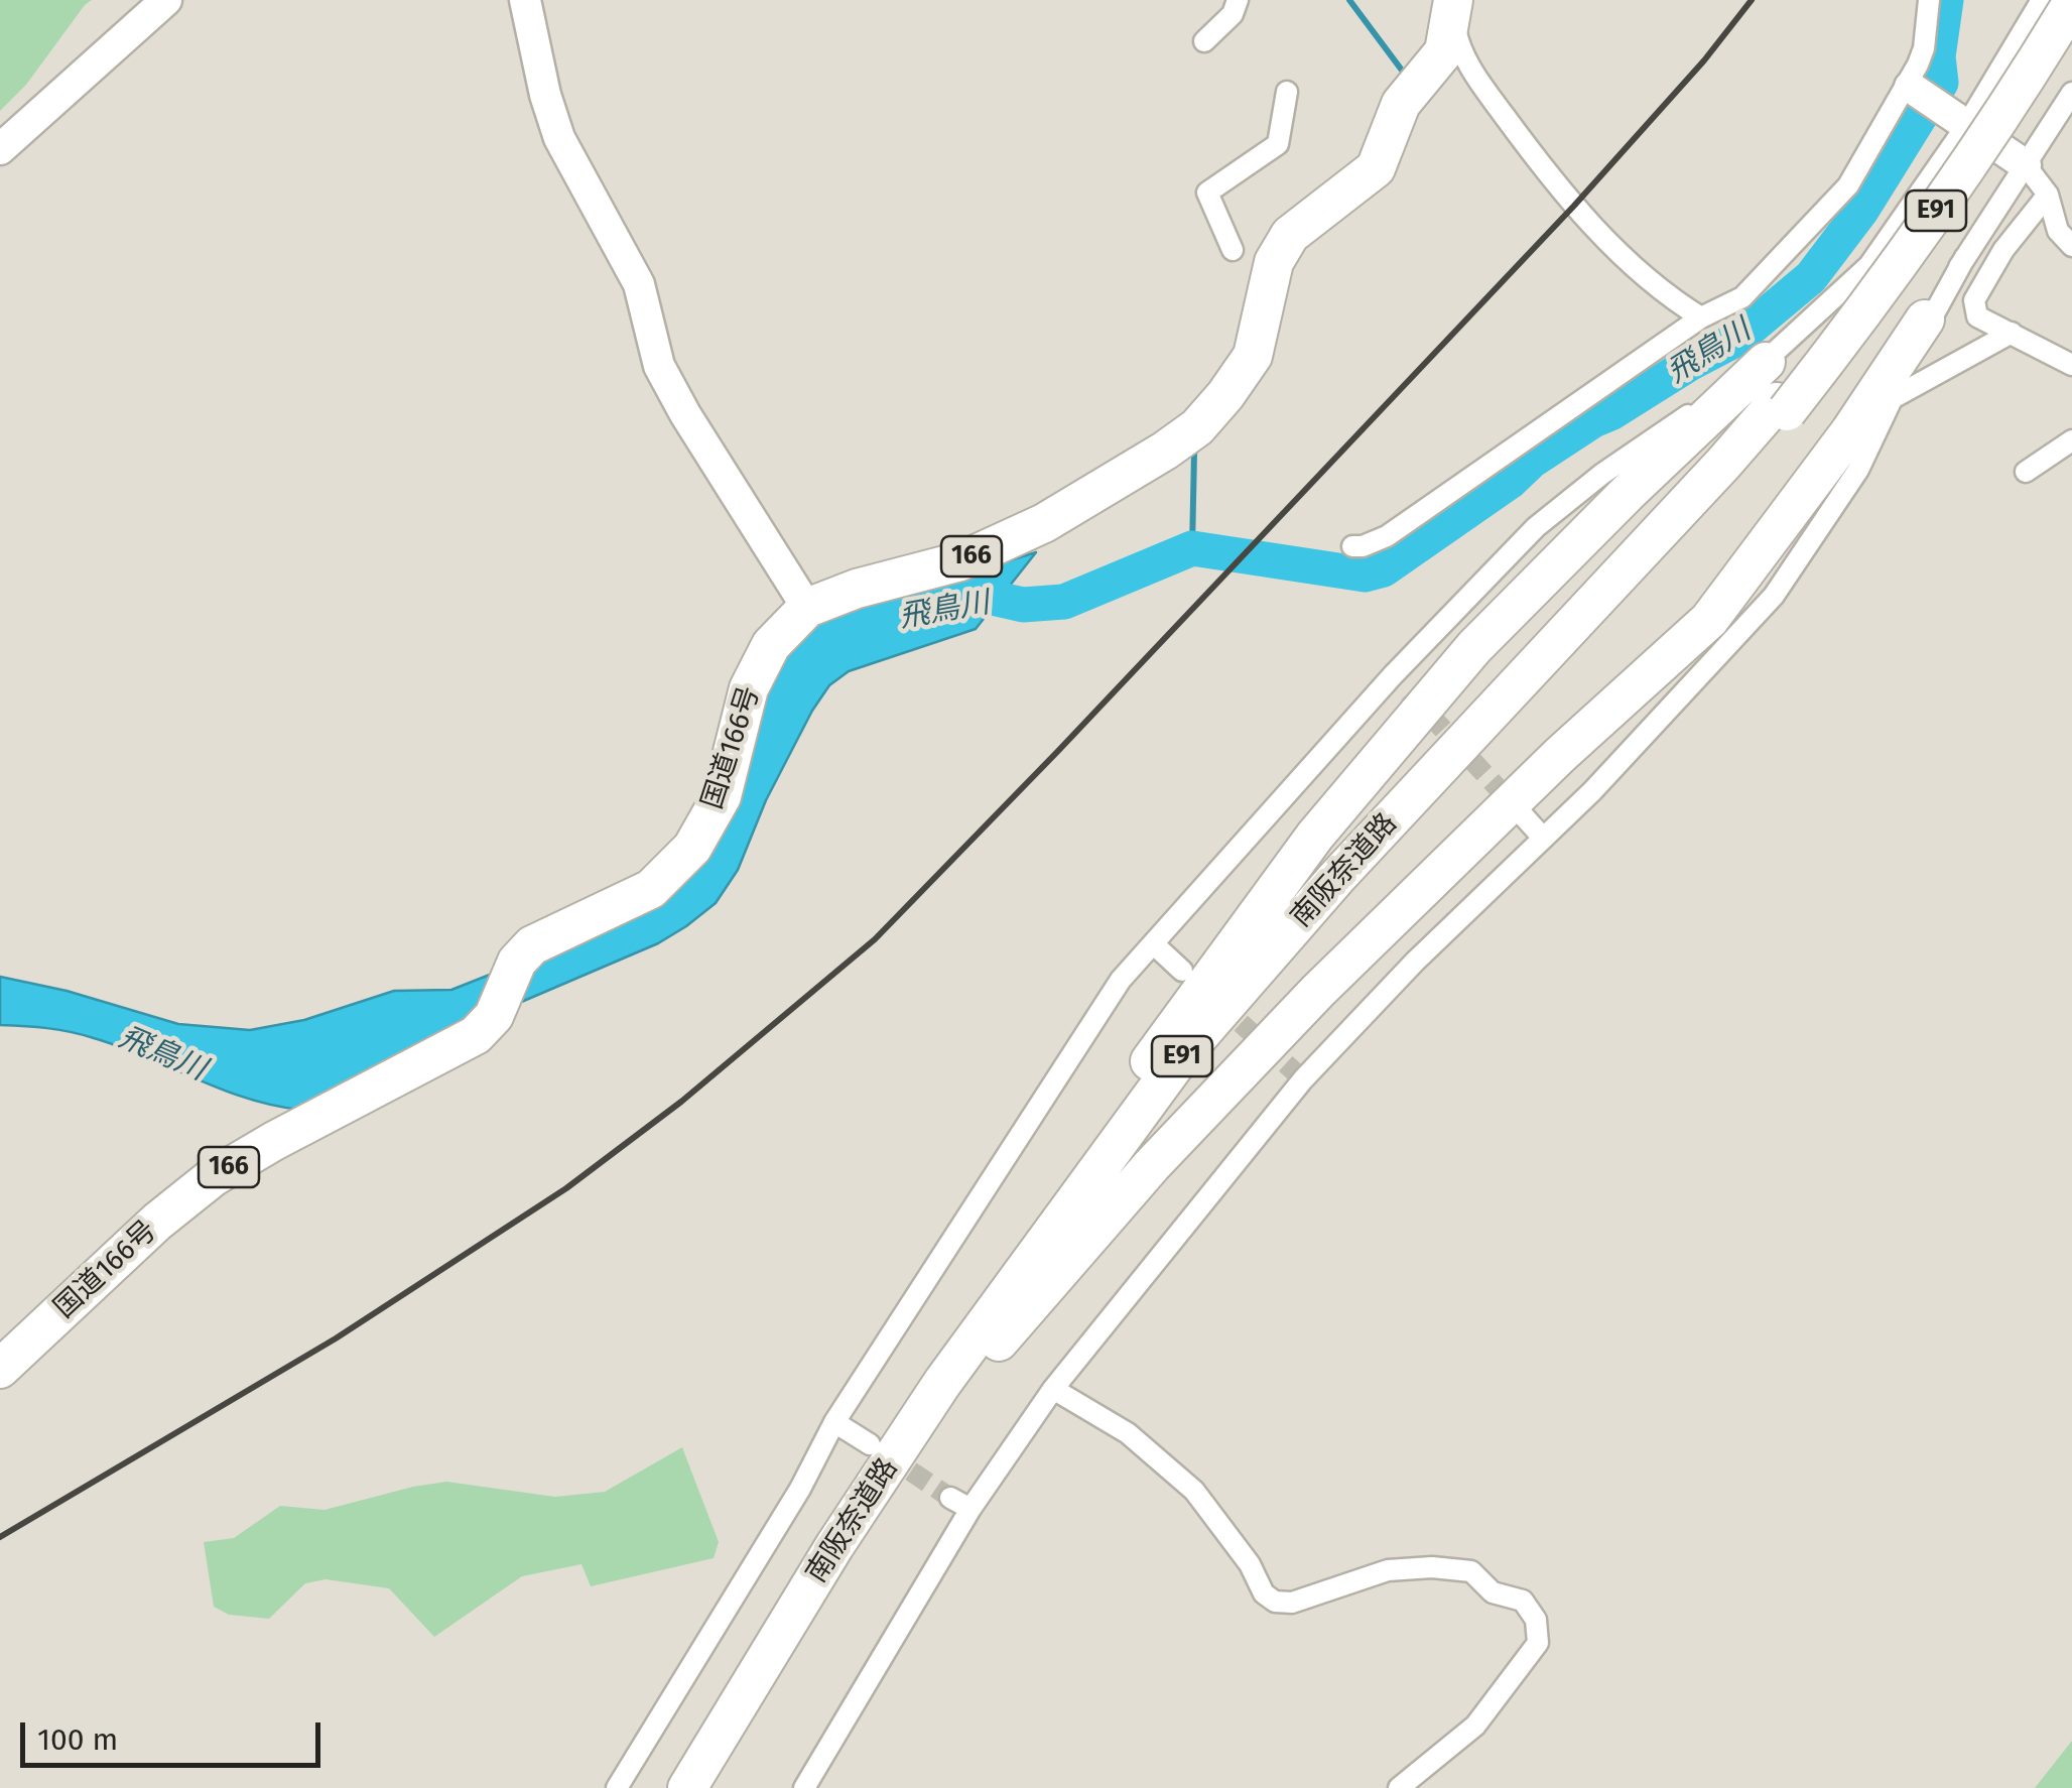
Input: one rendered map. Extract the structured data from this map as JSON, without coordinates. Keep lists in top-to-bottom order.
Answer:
{
  "streets": {
    "highway": [
      "E91",
      "166",
      "国道166号",
      "南阪奈道路"
    ]
  },
  "water": ["飛鳥川"],
  "scale_bar": "100 m"
}
